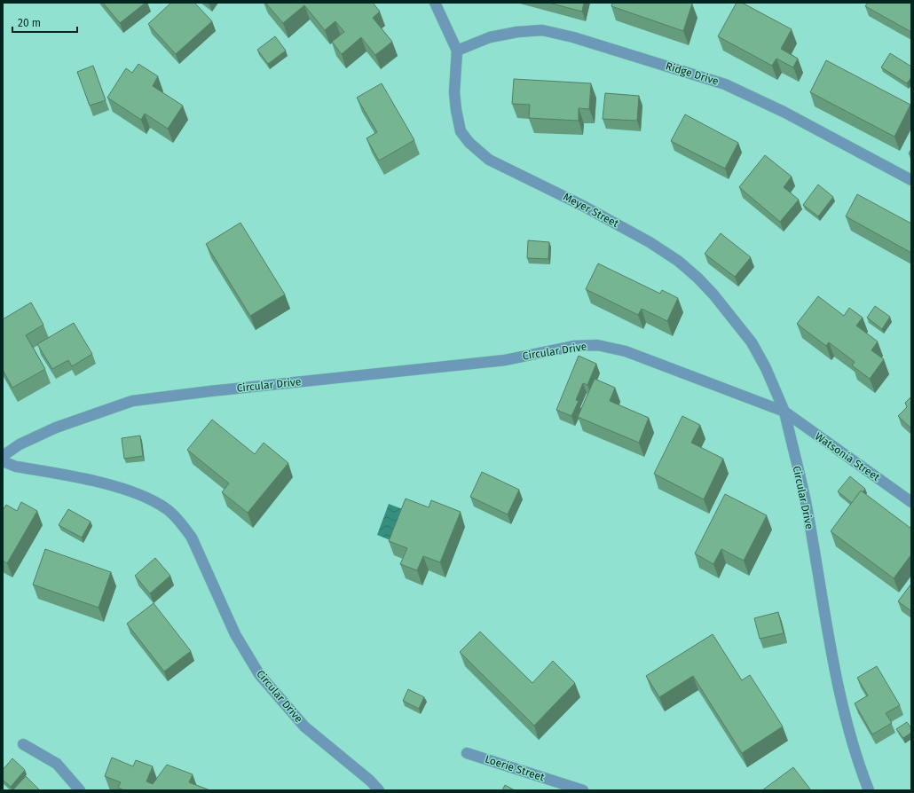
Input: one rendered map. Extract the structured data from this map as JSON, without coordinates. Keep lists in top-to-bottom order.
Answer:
{
  "streets": {
    "street": [
      "Ridge Drive",
      "Meyer Street",
      "Circular Drive",
      "Watsonia Street",
      "Loerie Street"
    ]
  },
  "crossings": [
    ["Ridge Drive", "Meyer Street"],
    ["Meyer Street", "Circular Drive"],
    ["Meyer Street", "Watsonia Street"],
    ["Circular Drive", "Watsonia Street"]
  ],
  "scale_bar": "20 m"
}
